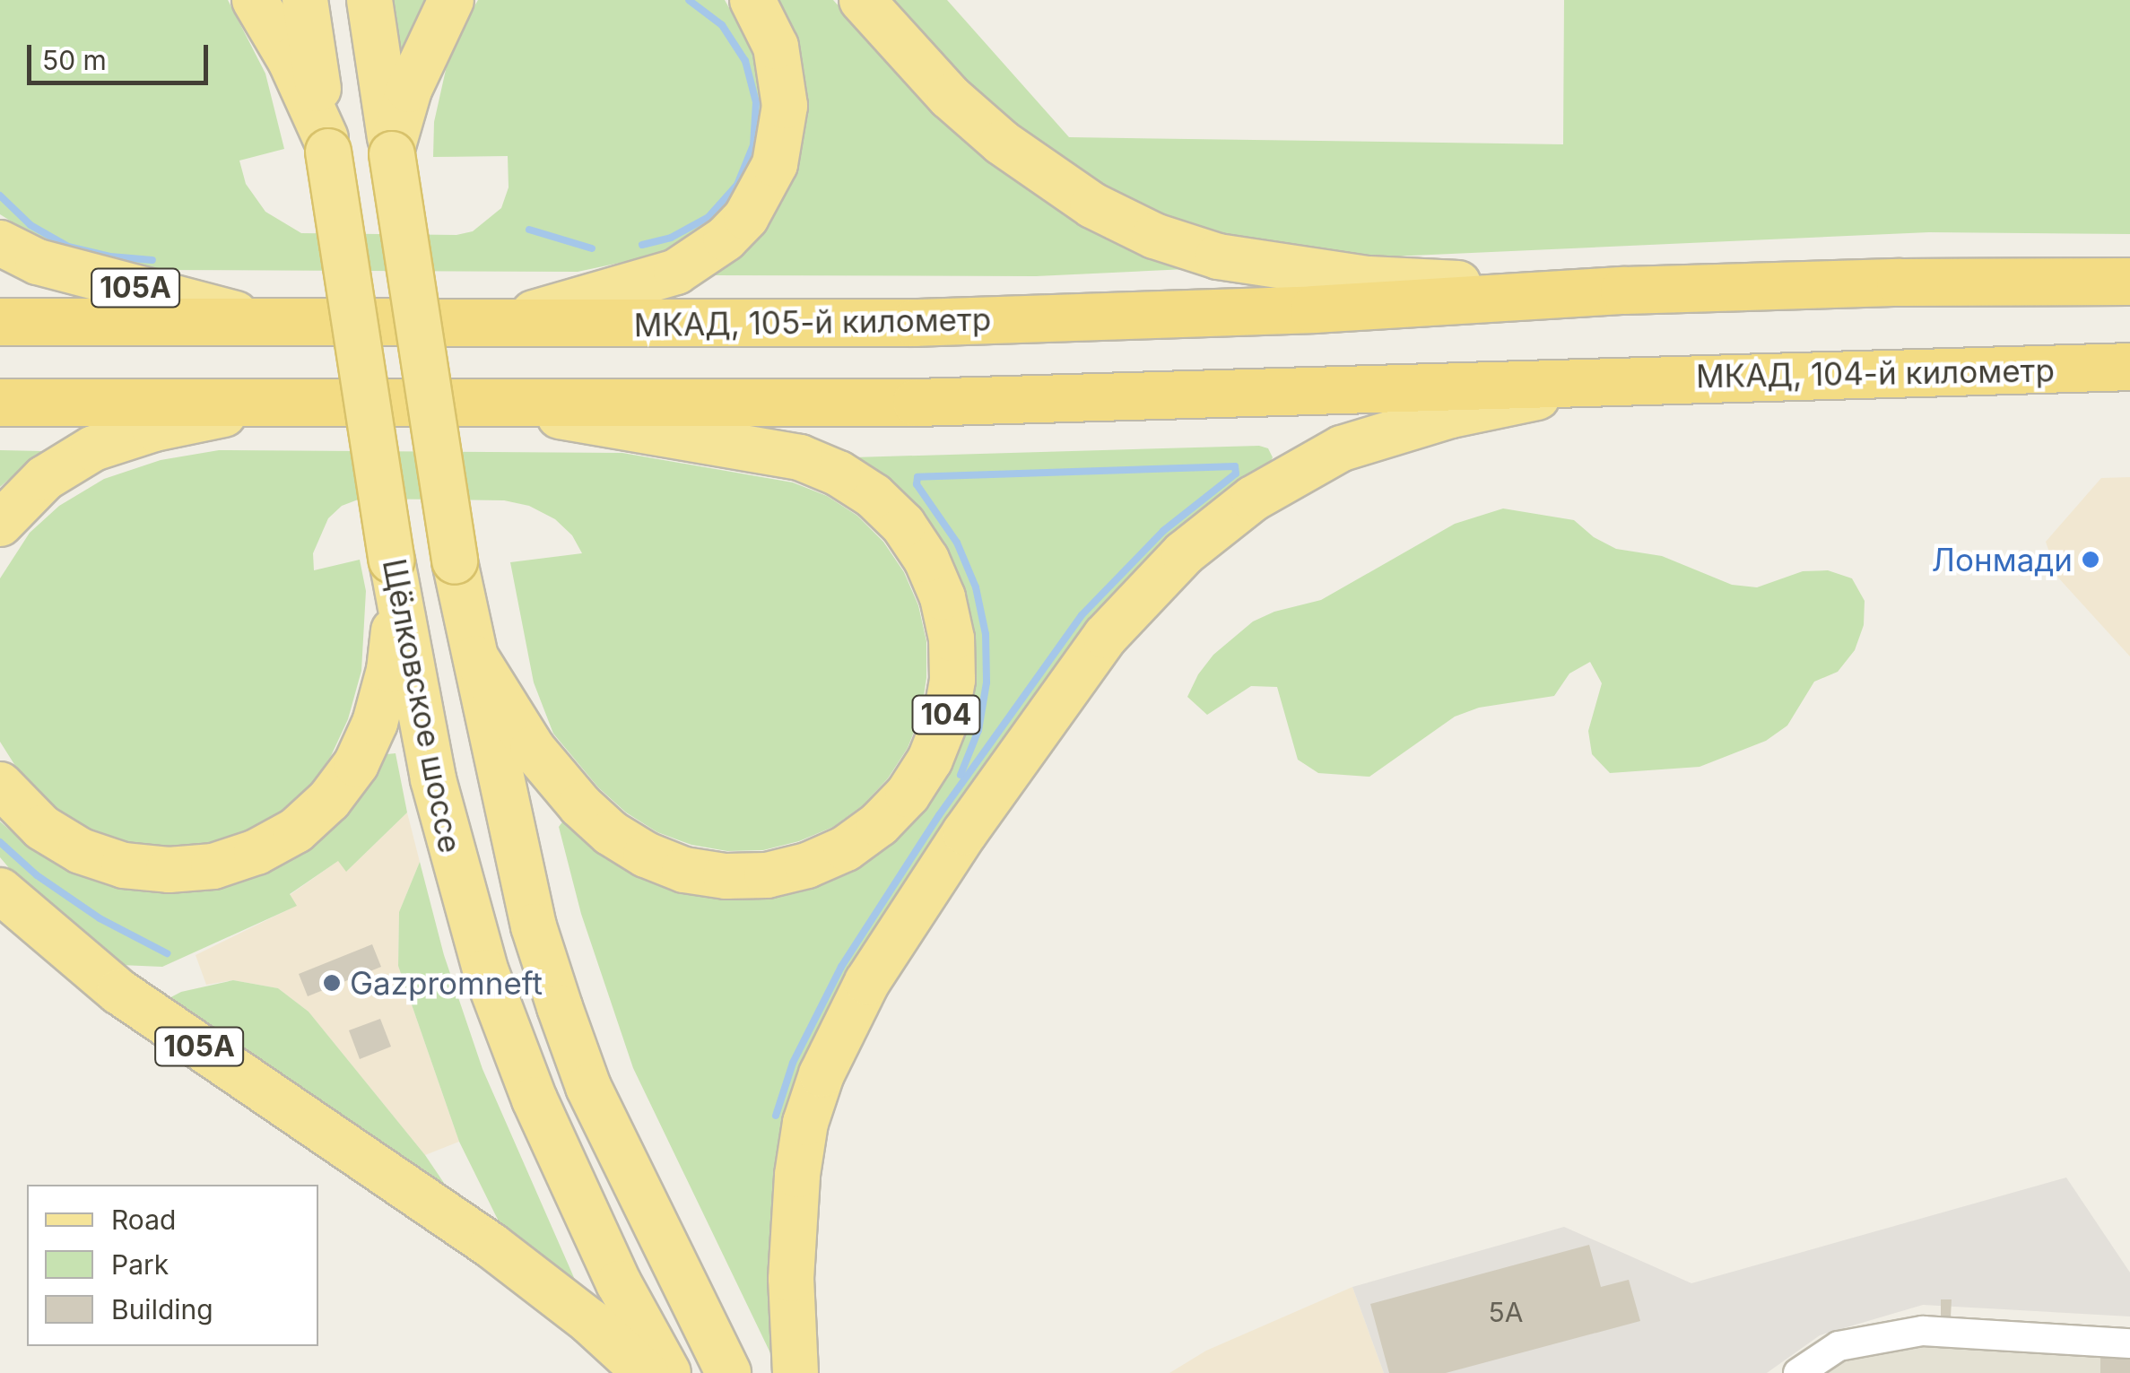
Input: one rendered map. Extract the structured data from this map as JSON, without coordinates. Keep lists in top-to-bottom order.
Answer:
{
  "streets": {
    "highway": ["МКАД, 105-й километр", "МКАД, 104-й километр"],
    "main road": ["105A", "Щёлковское шоссе", "104"]
  },
  "crossings": [
    ["105A", "МКАД, 105-й километр"],
    ["Щёлковское шоссе", "104"]
  ],
  "places": ["Лонмади", "Gazpromneft"],
  "house_numbers": ["5A"],
  "legend": ["Road", "Park", "Building"],
  "scale_bar": "50 m"
}
